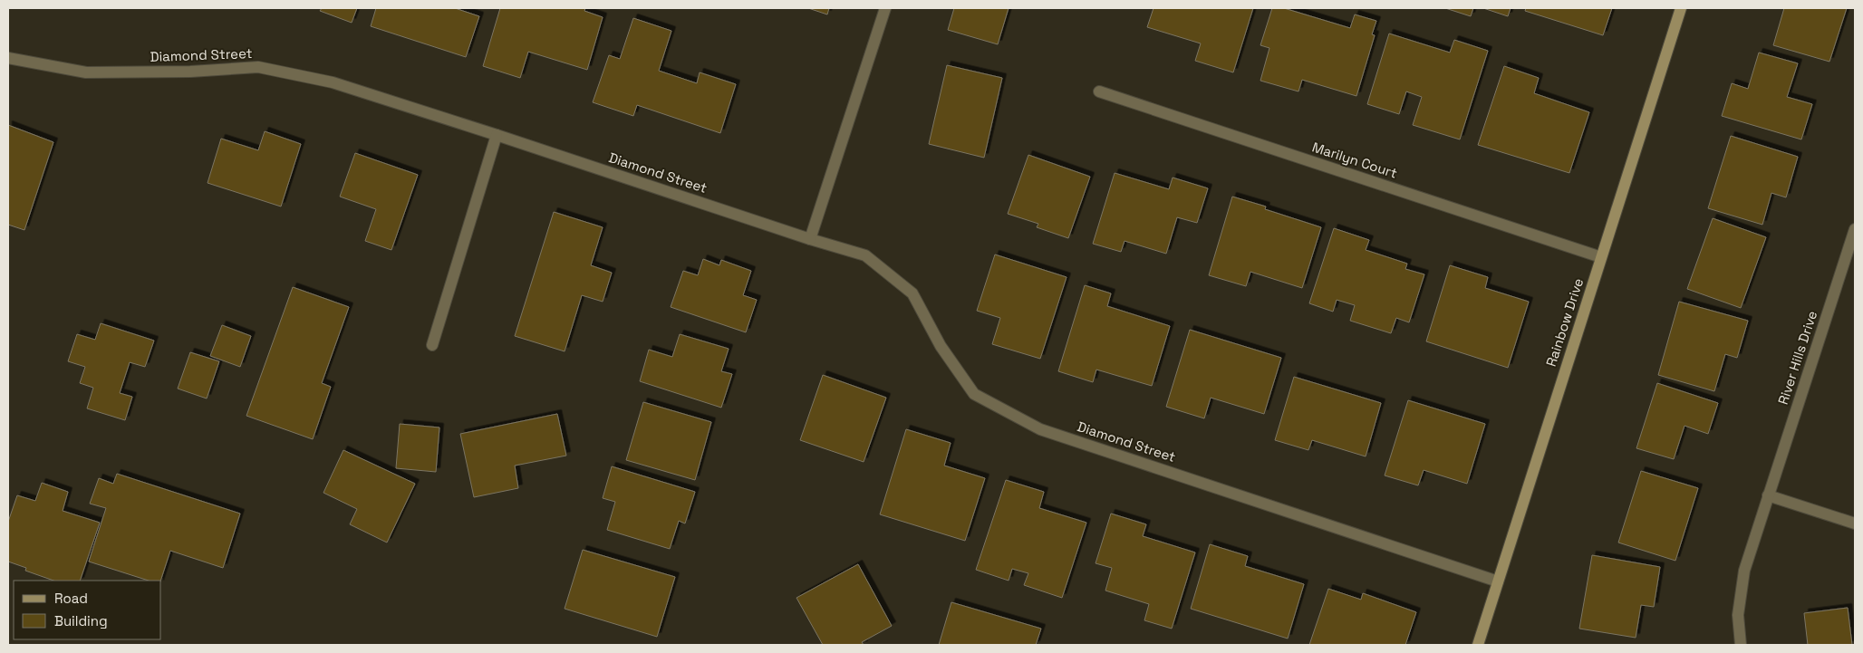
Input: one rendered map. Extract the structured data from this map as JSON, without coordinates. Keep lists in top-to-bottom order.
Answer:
{
  "streets": {
    "street": [
      "Diamond Street",
      "Marilyn Court",
      "Rainbow Drive",
      "River Hills Drive"
    ]
  },
  "crossings": [
    ["Diamond Street", "Rainbow Drive"],
    ["Marilyn Court", "Rainbow Drive"]
  ],
  "legend": ["Road", "Building"]
}
